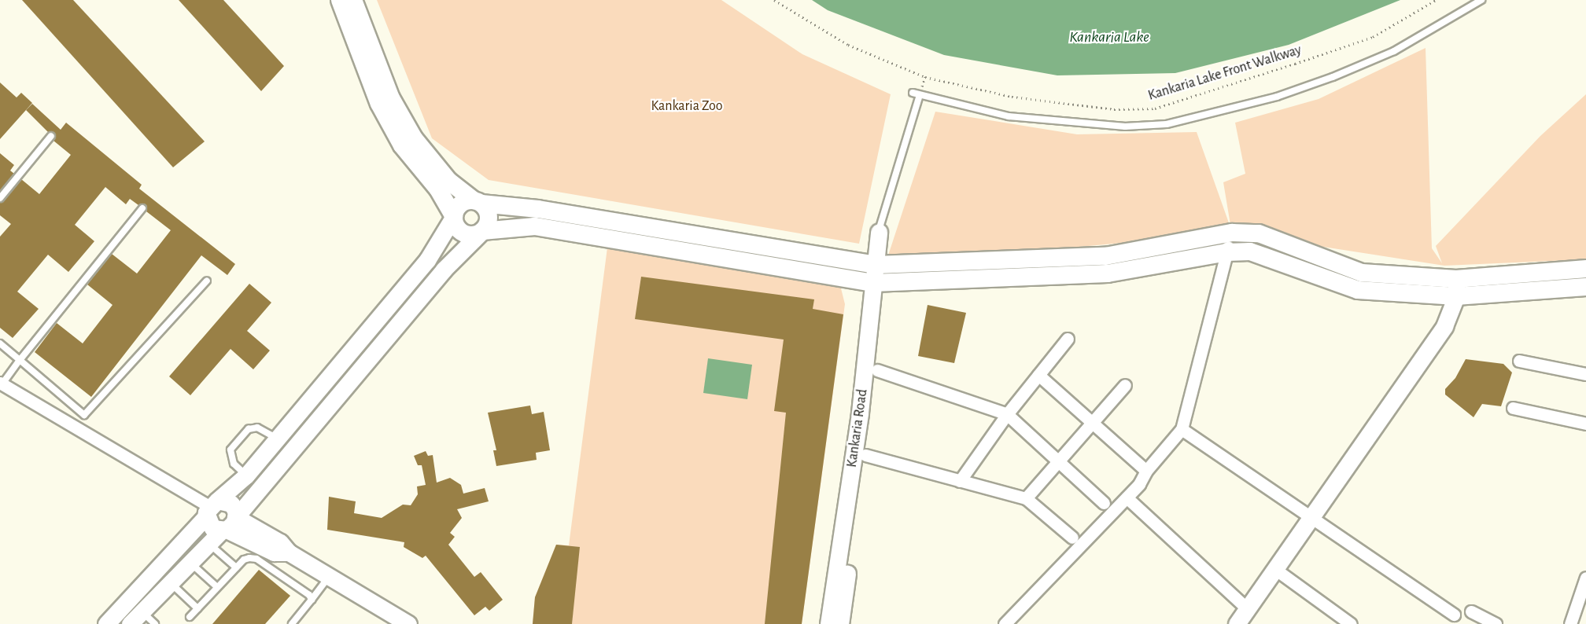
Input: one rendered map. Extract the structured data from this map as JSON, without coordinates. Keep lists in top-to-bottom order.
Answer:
{
  "streets": {
    "main road": ["Kankaria Road"],
    "path": ["Kankaria Lake Front Walkway"]
  },
  "water": ["Kankaria Lake"],
  "parks": ["Kankaria Zoo"]
}
